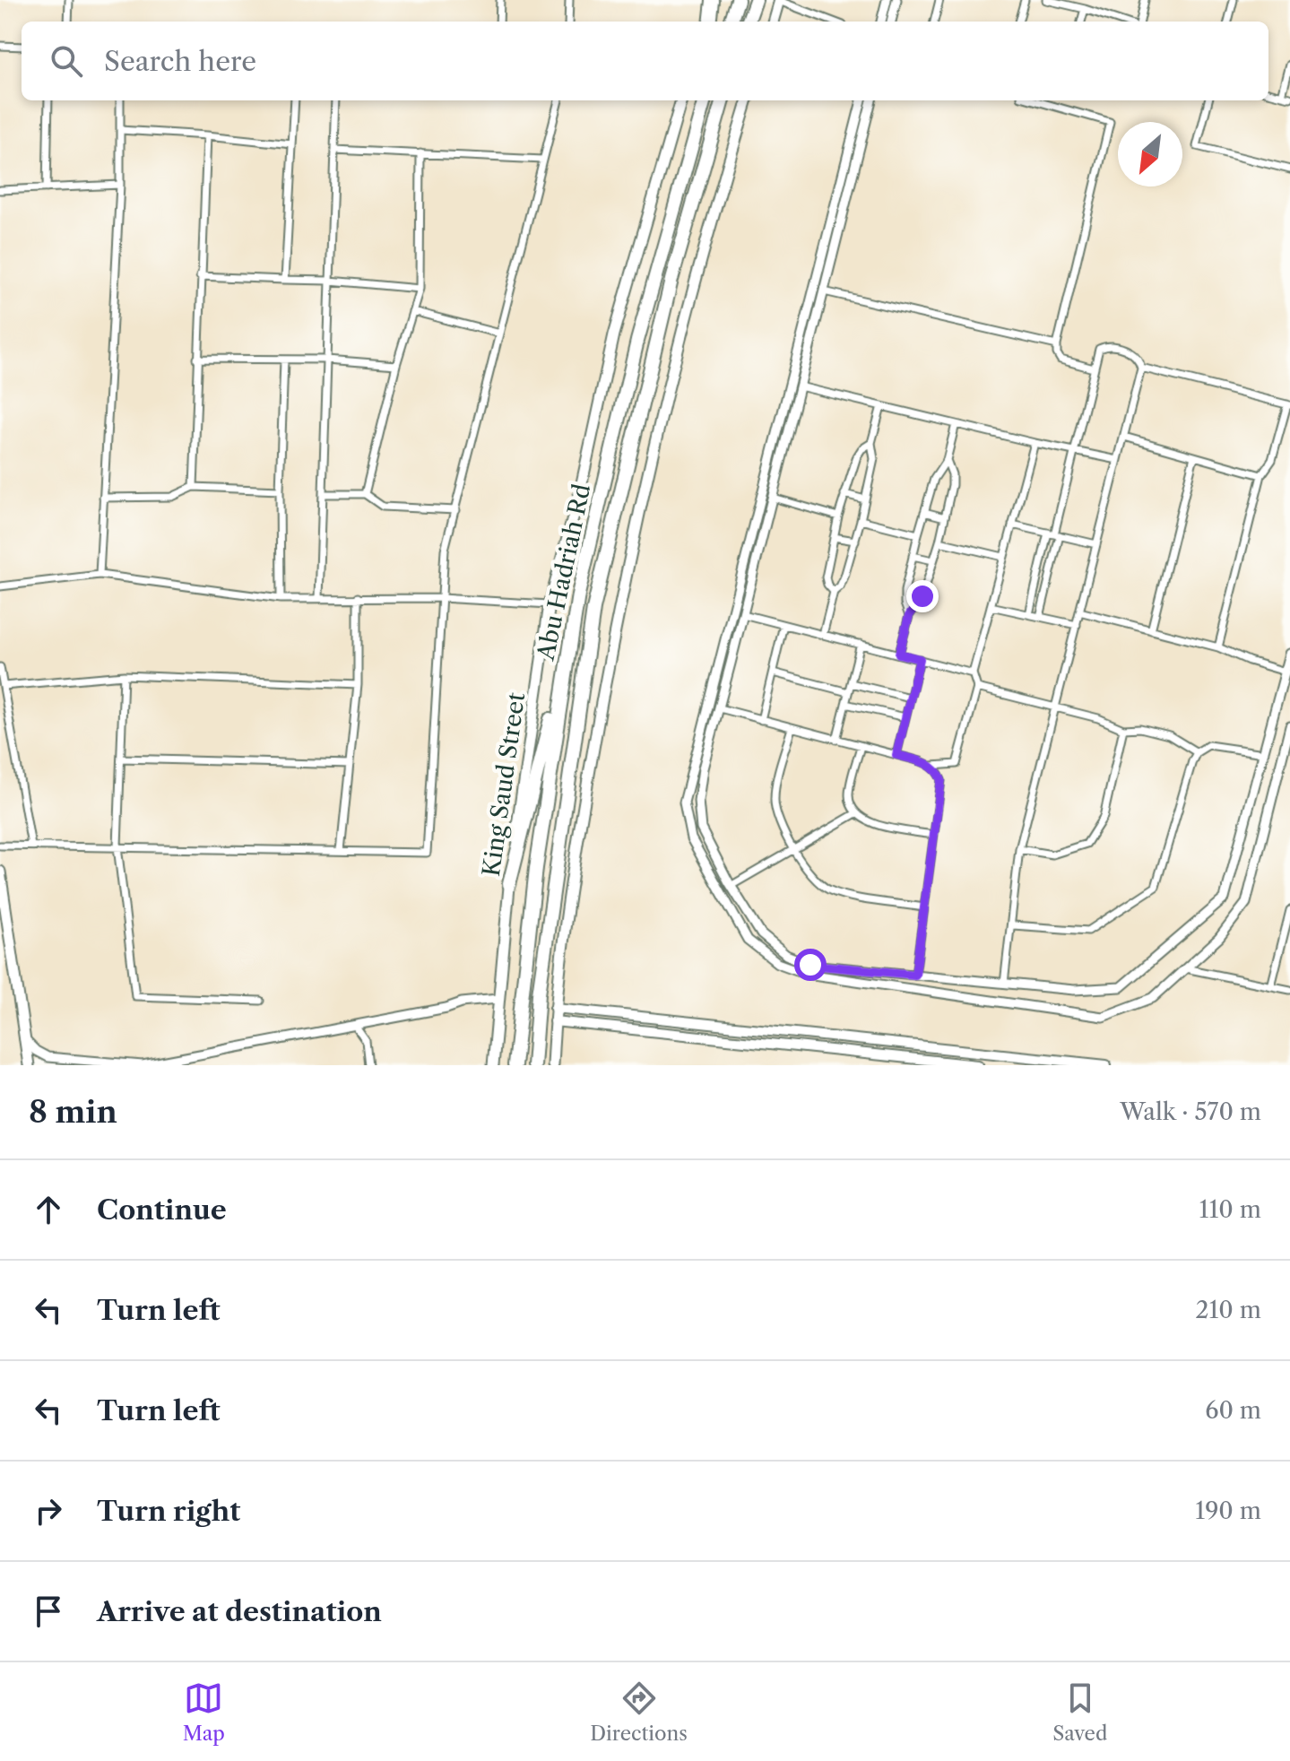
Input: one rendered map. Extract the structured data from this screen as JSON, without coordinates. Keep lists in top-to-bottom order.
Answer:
{
  "streets": {
    "highway": ["Abu Hadriah Rd"],
    "main road": ["King Saud Street"]
  },
  "north": "bottom left",
  "page": {
    "search": "Search here",
    "heading": ["8 min", "Walk · 570 m"],
    "list": [
      ["Continue", "110 m"],
      ["Turn left", "210 m"],
      ["Turn left", "60 m"],
      ["Turn right", "190 m"],
      "Arrive at destination"
    ],
    "nav": ["Map", "Directions", "Saved"]
  }
}
